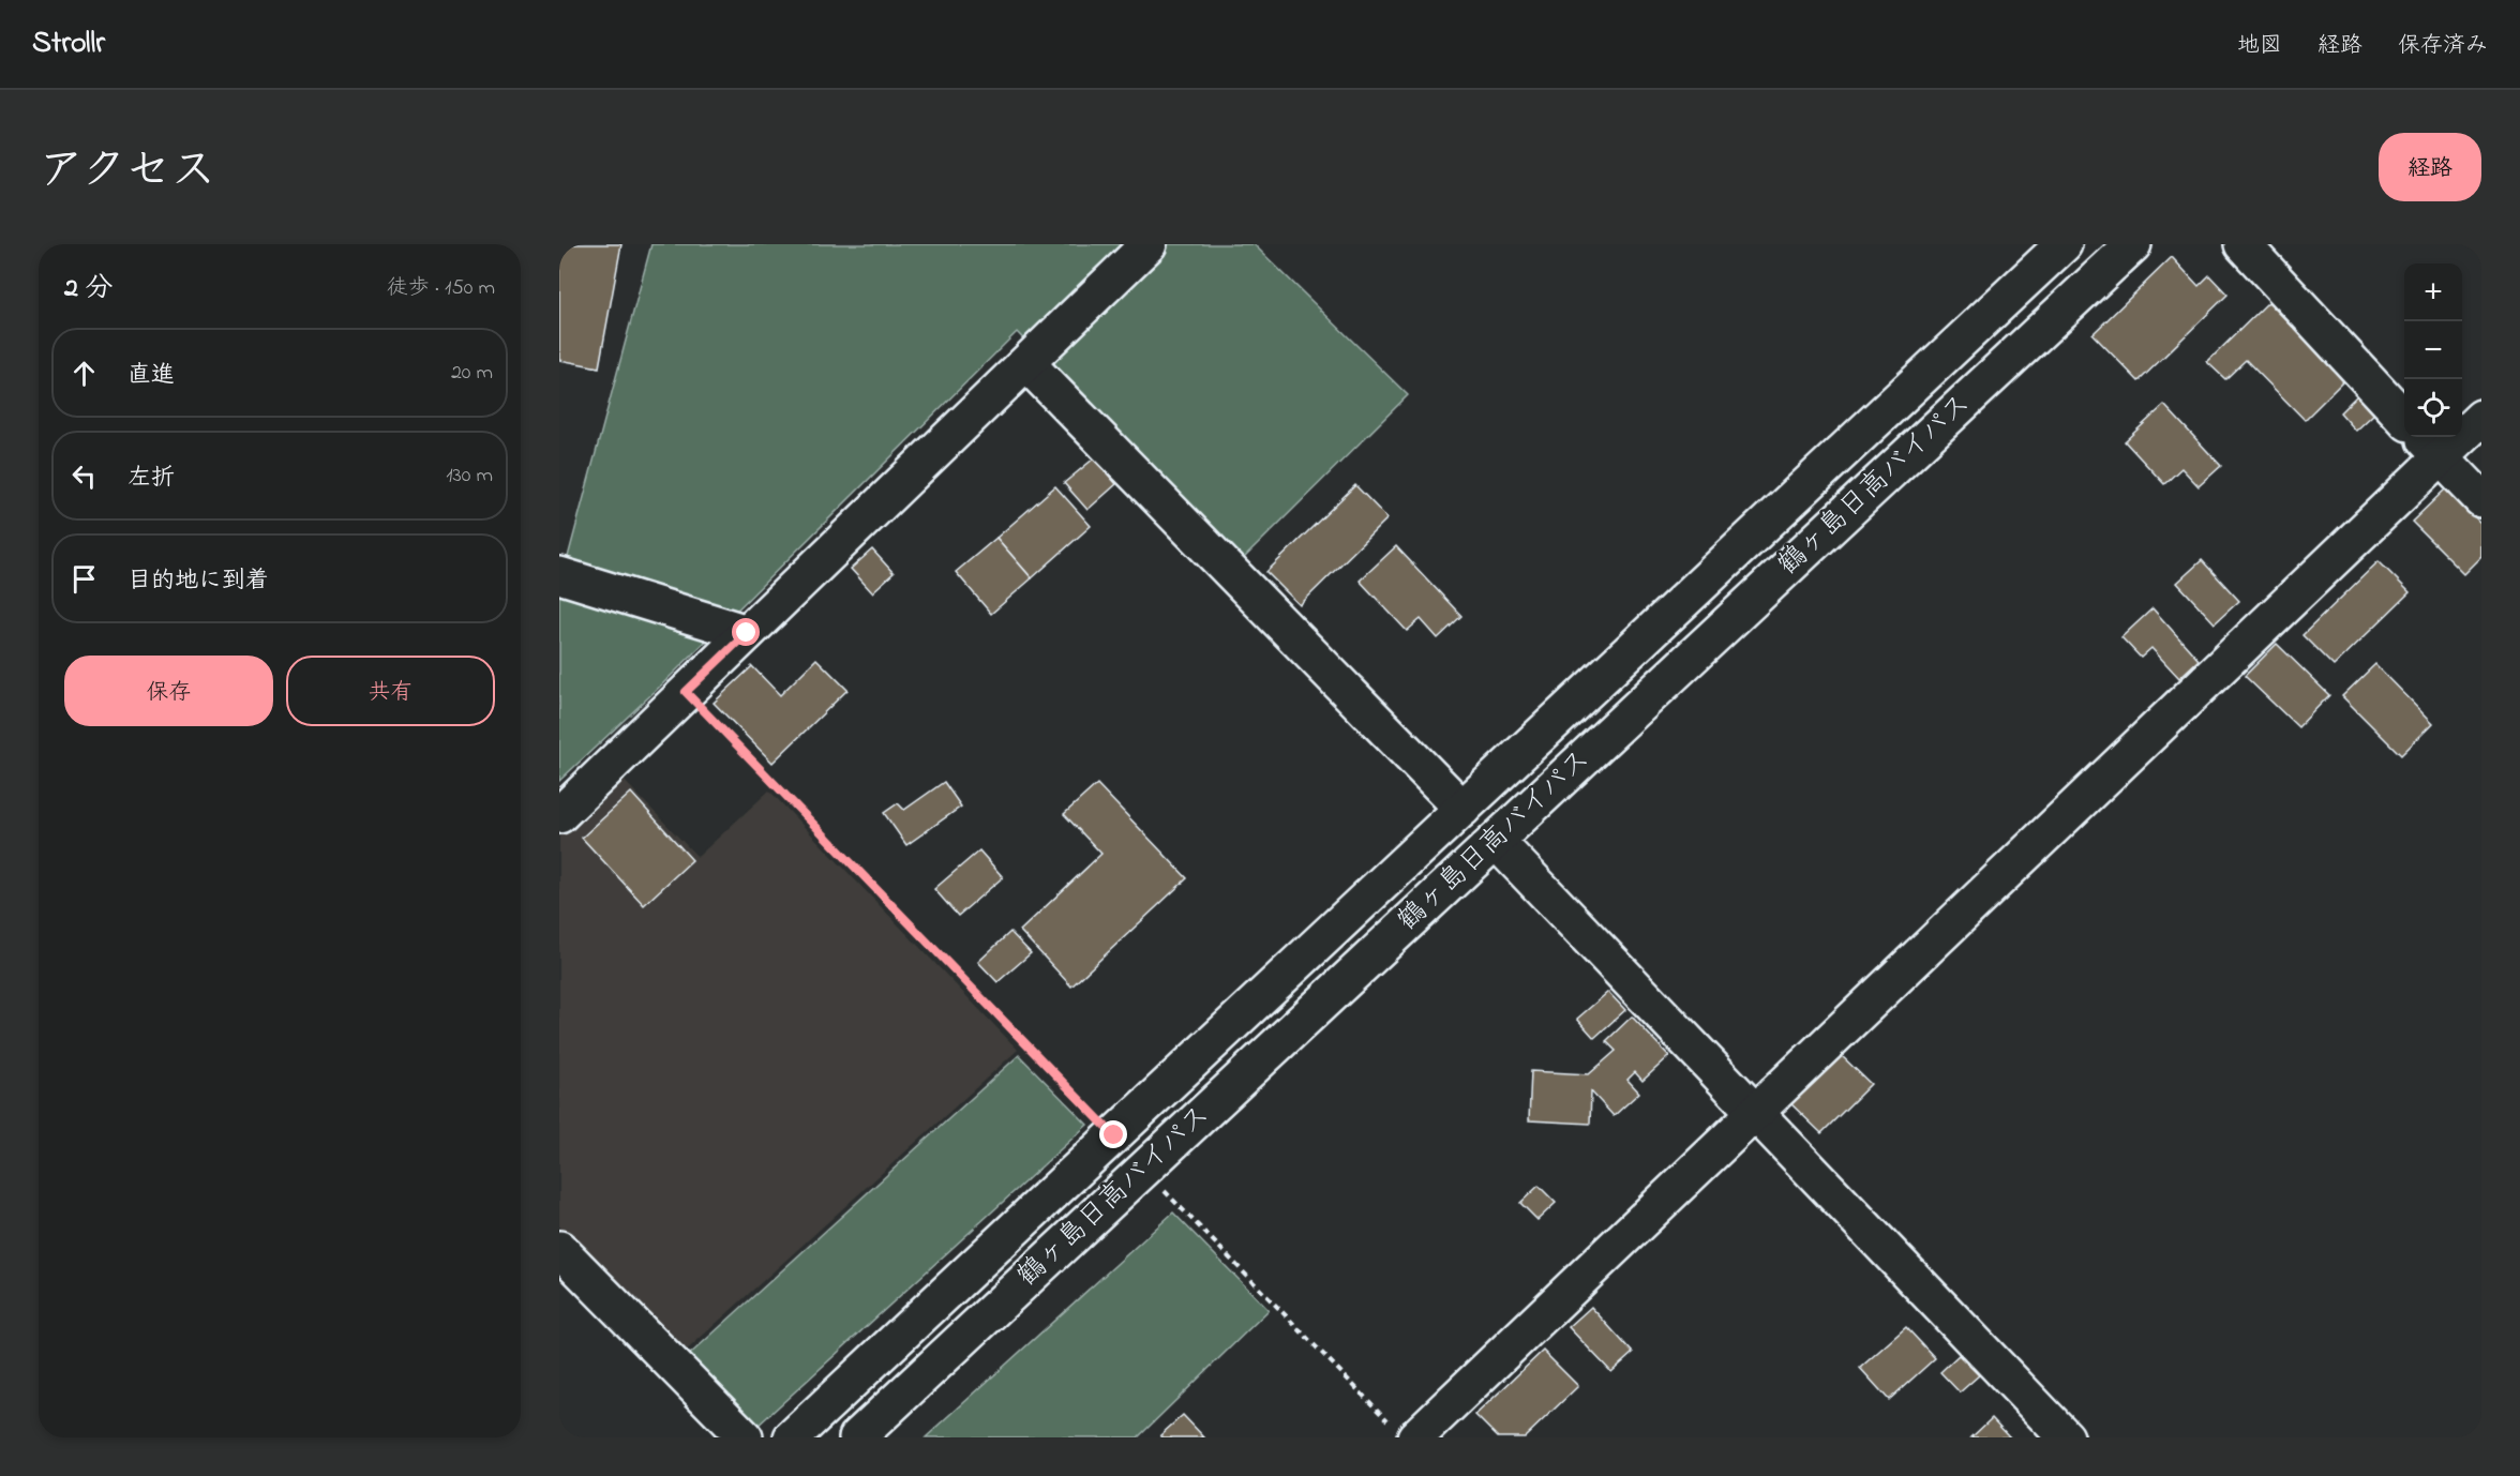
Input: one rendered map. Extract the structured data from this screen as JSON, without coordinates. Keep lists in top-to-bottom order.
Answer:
{
  "streets": {
    "main road": ["鶴ヶ島日高バイパス"]
  },
  "page": {
    "header": "Strollr",
    "nav": ["地図", "経路", "保存済み"],
    "title": "アクセス",
    "buttons": [
      "経路",
      ["保存", "共有"]
    ],
    "heading": ["2 分", "徒歩 · 150 m"],
    "map_buttons": ["+", "−"],
    "list": [
      ["直進", "20 m"],
      ["左折", "130 m"],
      "目的地に到着"
    ]
  }
}
